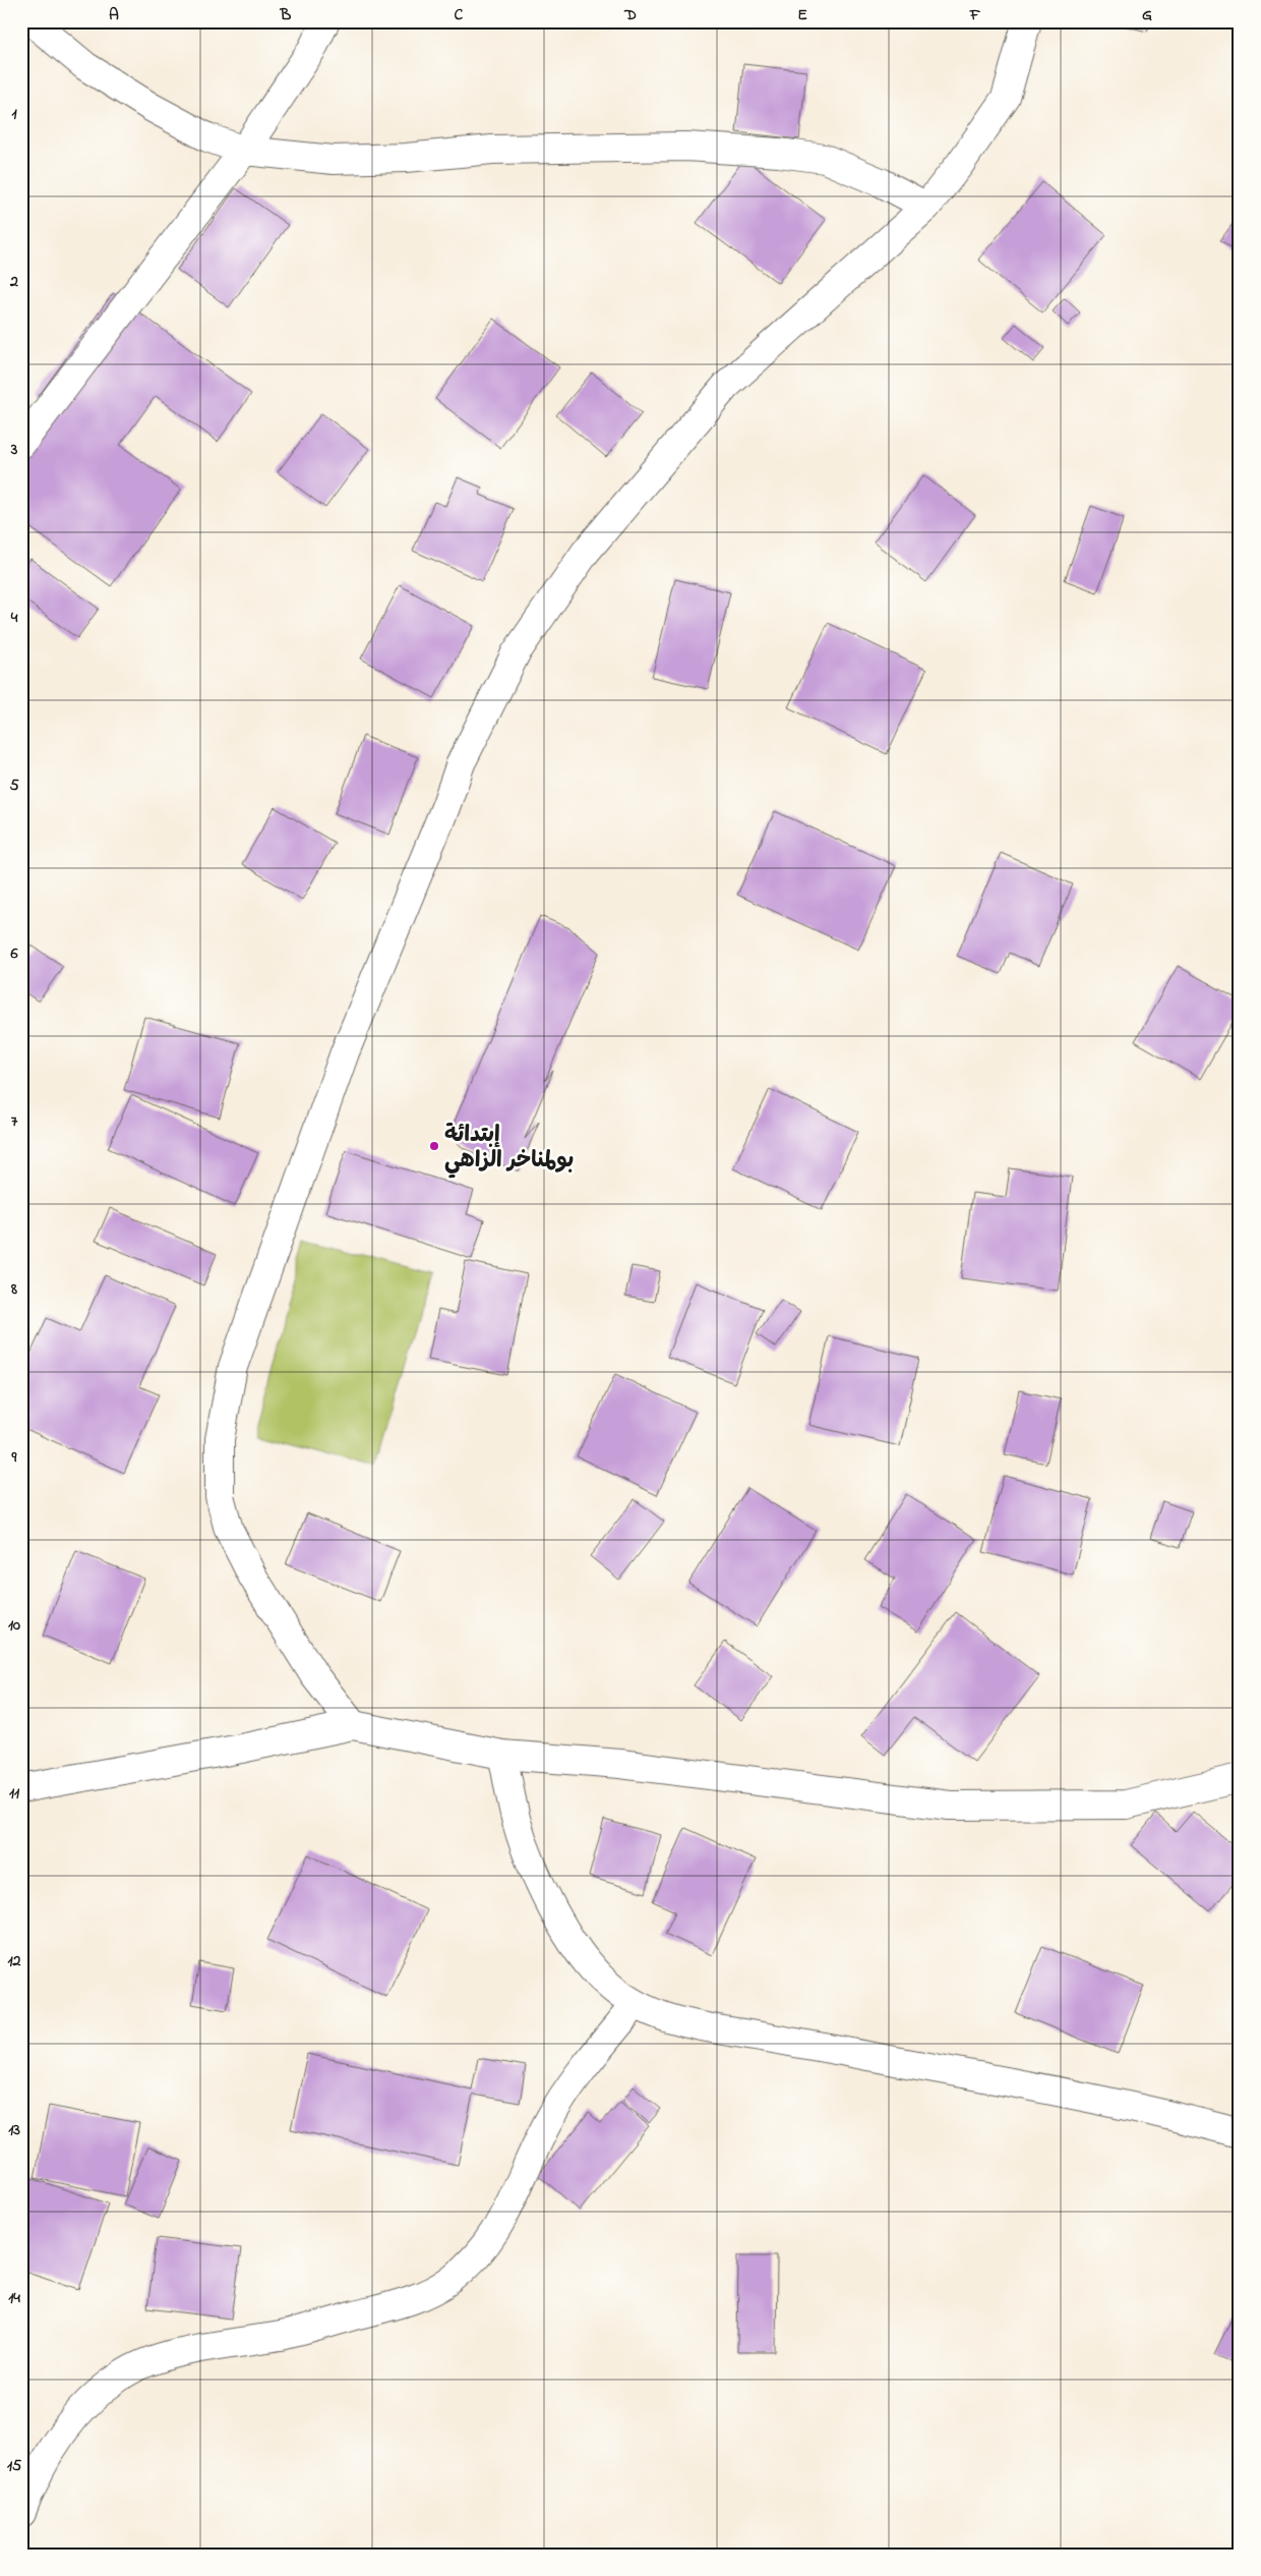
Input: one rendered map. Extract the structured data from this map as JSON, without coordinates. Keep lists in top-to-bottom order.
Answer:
{
  "places": ["إبتدائة بولمناخر الزاهي"],
  "grid": {
    "columns": [
      "A",
      "B",
      "C",
      "D",
      "E",
      "F",
      "G"
    ],
    "rows": [
      "1",
      "2",
      "3",
      "4",
      "5",
      "6",
      "7",
      "8",
      "9",
      "10",
      "11",
      "12",
      "13",
      "14",
      "15"
    ]
  }
}
